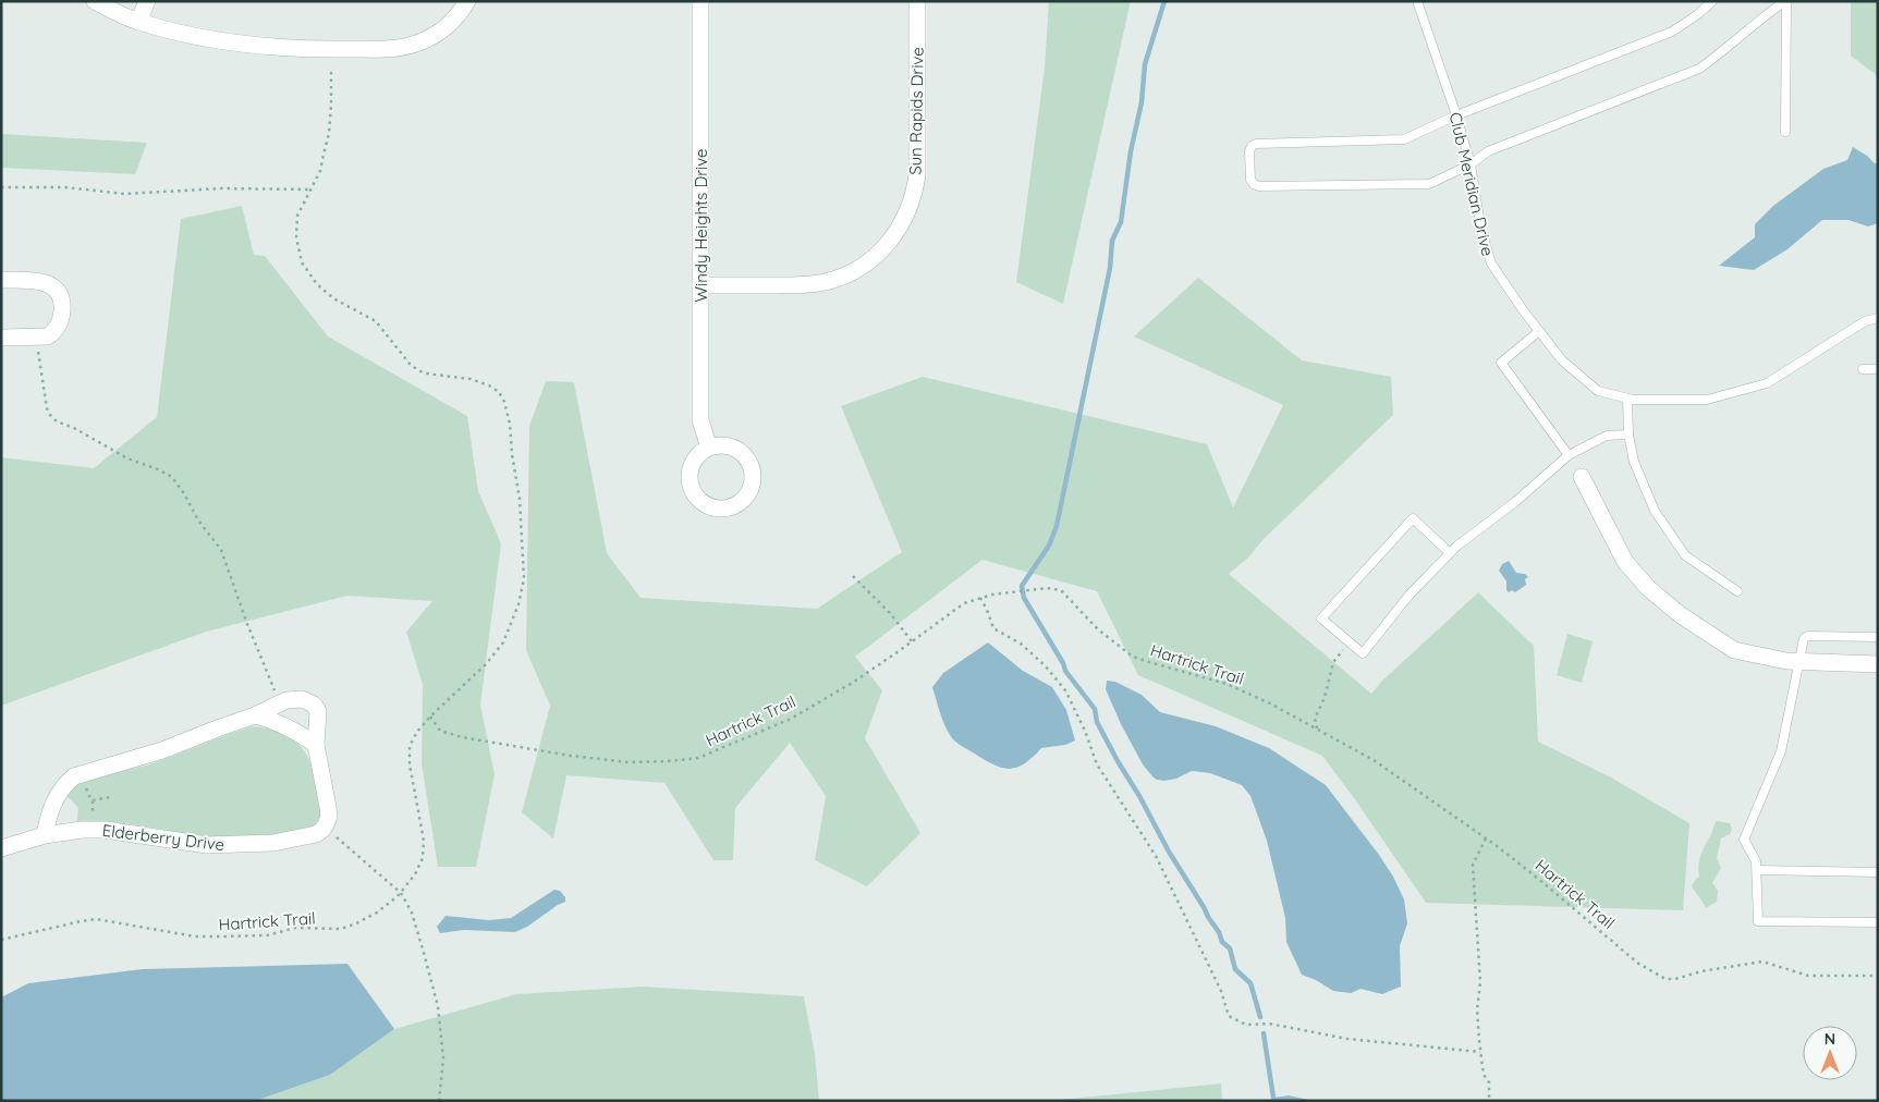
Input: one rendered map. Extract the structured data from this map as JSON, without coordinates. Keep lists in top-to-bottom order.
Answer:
{
  "streets": {
    "street": ["Sun Rapids Drive", "Windy Heights Drive", "Elderberry Drive"],
    "lane": ["Club Meridian Drive"],
    "path": ["Hartrick Trail"]
  },
  "crossings": [
    ["Sun Rapids Drive", "Windy Heights Drive"]
  ],
  "north": "top"
}
